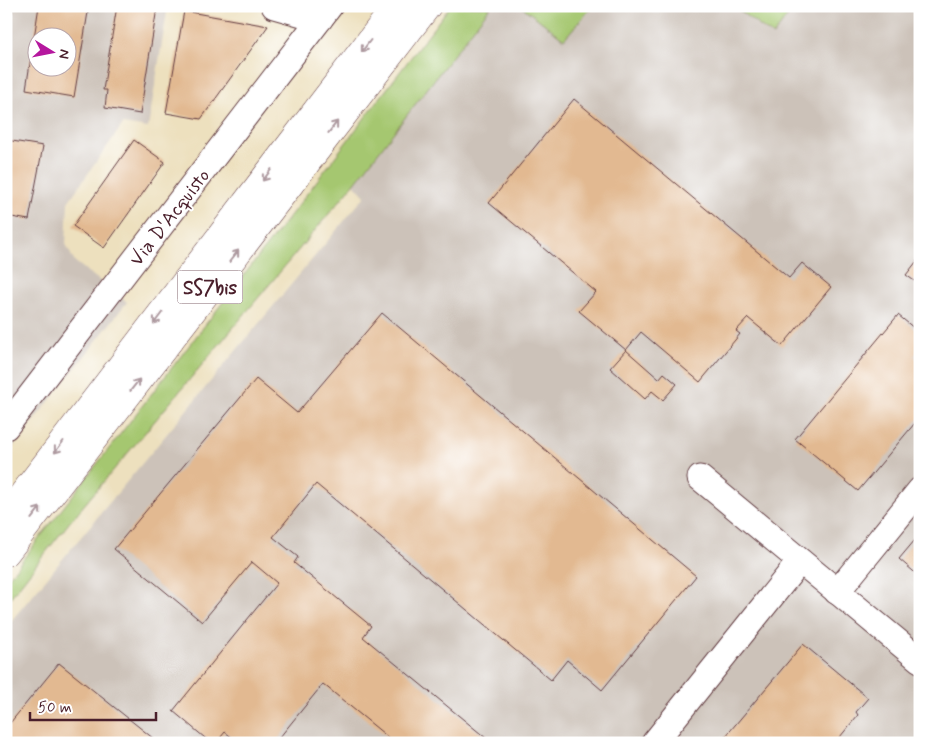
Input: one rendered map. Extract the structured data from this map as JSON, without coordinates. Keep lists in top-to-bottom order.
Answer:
{
  "streets": {
    "highway": ["SS7bis"],
    "street": ["Via D'Acquisto"]
  },
  "scale_bar": "50 m",
  "north": "right"
}
